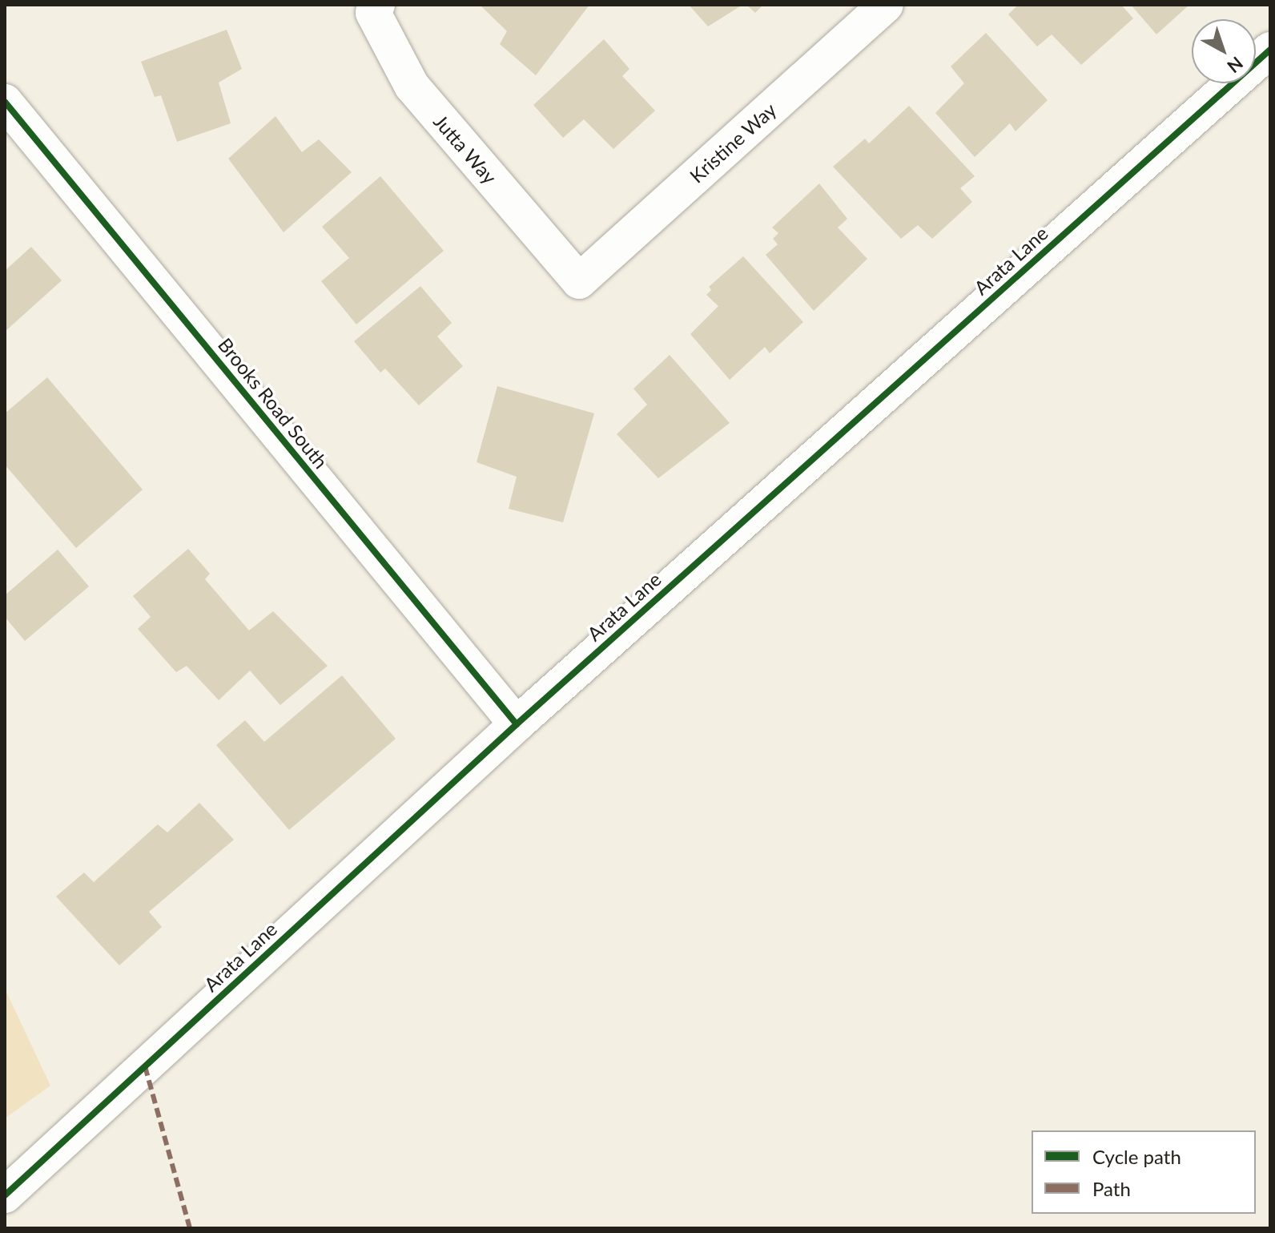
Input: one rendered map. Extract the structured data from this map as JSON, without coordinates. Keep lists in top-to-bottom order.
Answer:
{
  "streets": {
    "street": [
      "Kristine Way",
      "Jutta Way",
      "Arata Lane",
      "Brooks Road South"
    ]
  },
  "crossings": [
    ["Kristine Way", "Jutta Way"],
    ["Arata Lane", "Brooks Road South"]
  ],
  "legend": ["Cycle path", "Path"],
  "north": "bottom right"
}
